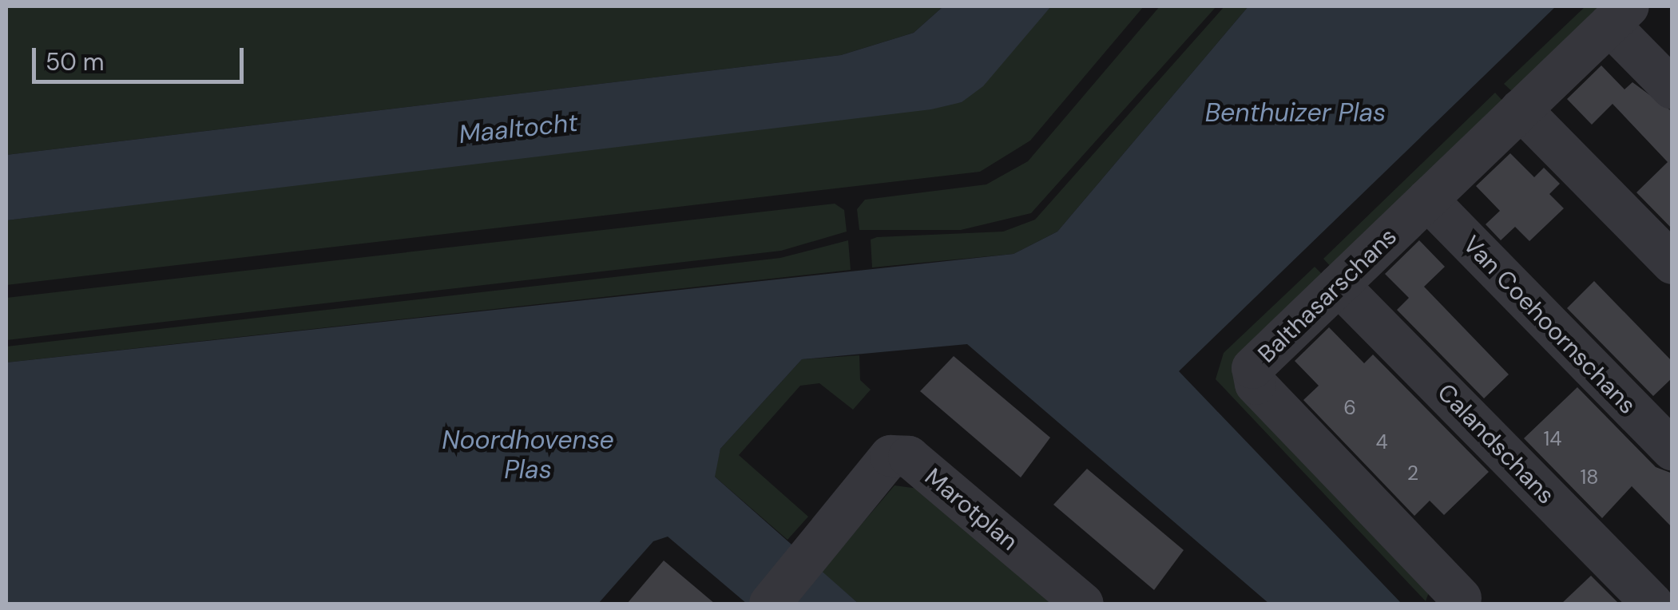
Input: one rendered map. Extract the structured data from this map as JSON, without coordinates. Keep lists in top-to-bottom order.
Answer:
{
  "streets": {
    "street": [
      "Balthasarschans",
      "Van Coehoornschans",
      "Calandschans",
      "Marotplan"
    ]
  },
  "crossings": [
    ["Balthasarschans", "Van Coehoornschans"],
    ["Balthasarschans", "Calandschans"]
  ],
  "water": ["Benthuizer Plas", "Maaltocht", "Noordhovense Plas"],
  "house_numbers": [
    "6",
    "14",
    "4",
    "2",
    "18"
  ],
  "scale_bar": "50 m"
}
